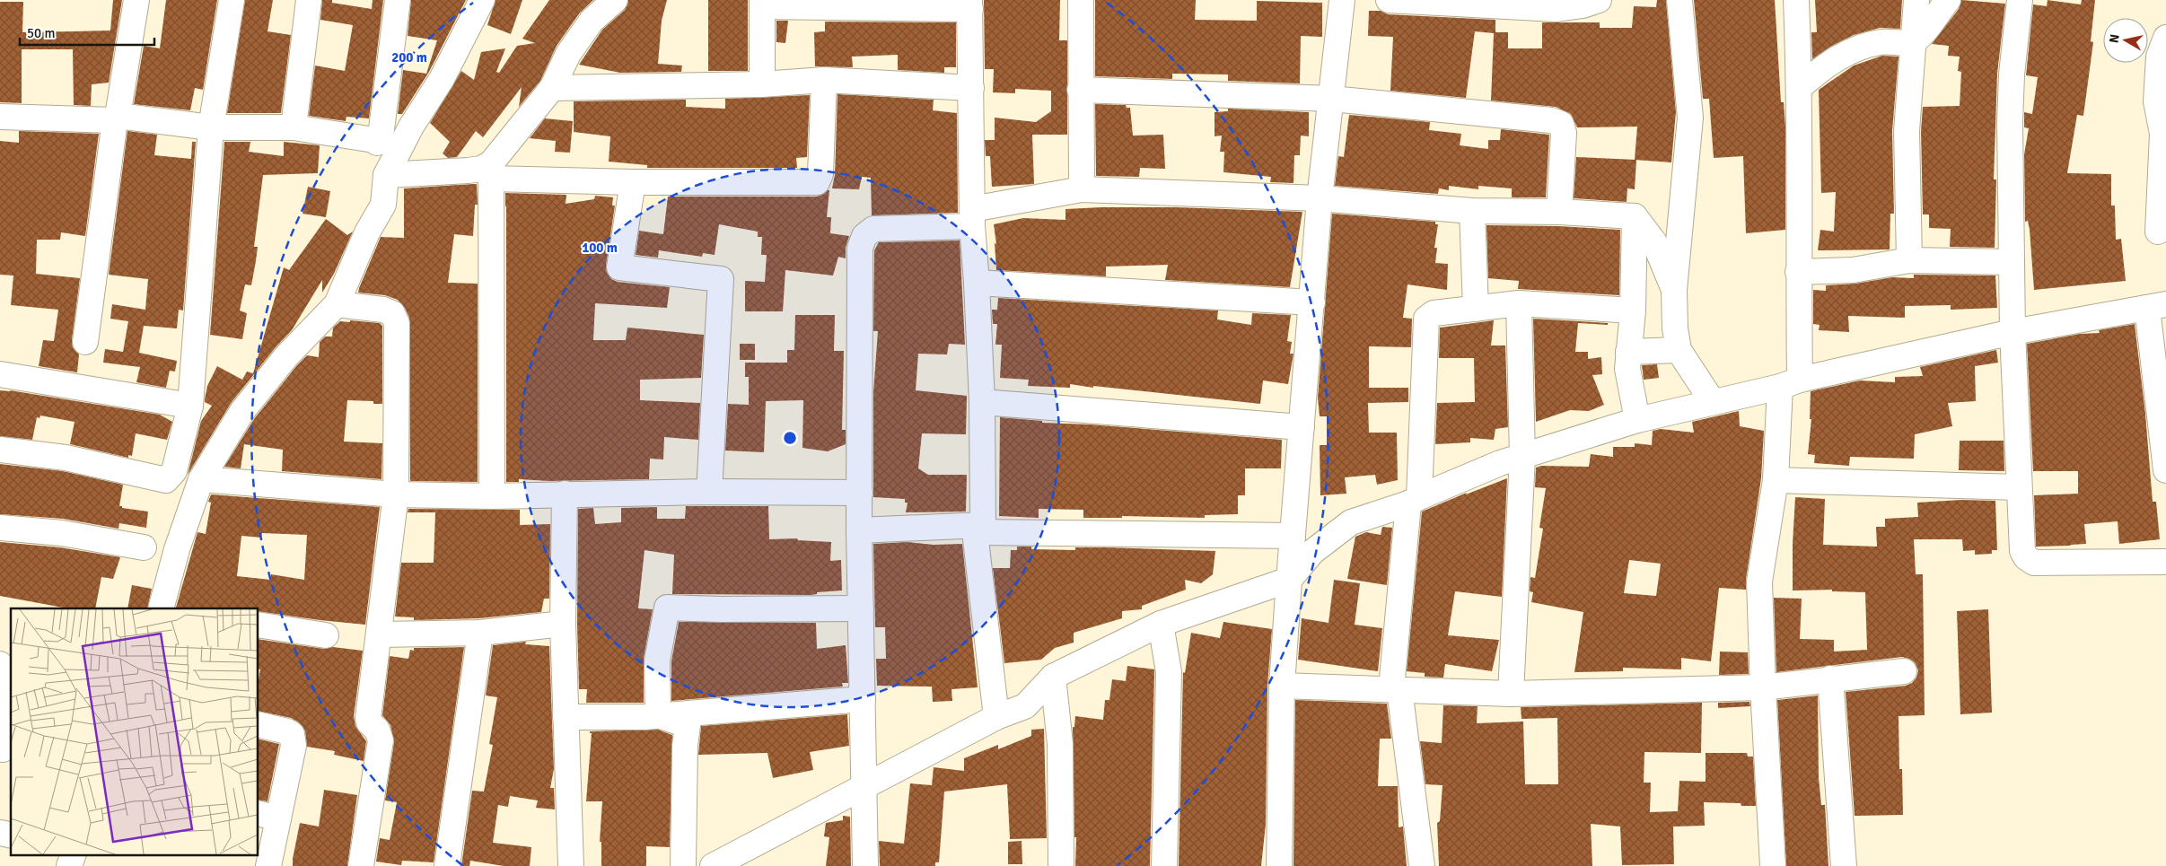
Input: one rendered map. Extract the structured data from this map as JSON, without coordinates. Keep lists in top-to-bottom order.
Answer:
{
  "scale_bar": "50 m",
  "north": "left",
  "rings": ["200 m", "100 m"]
}
